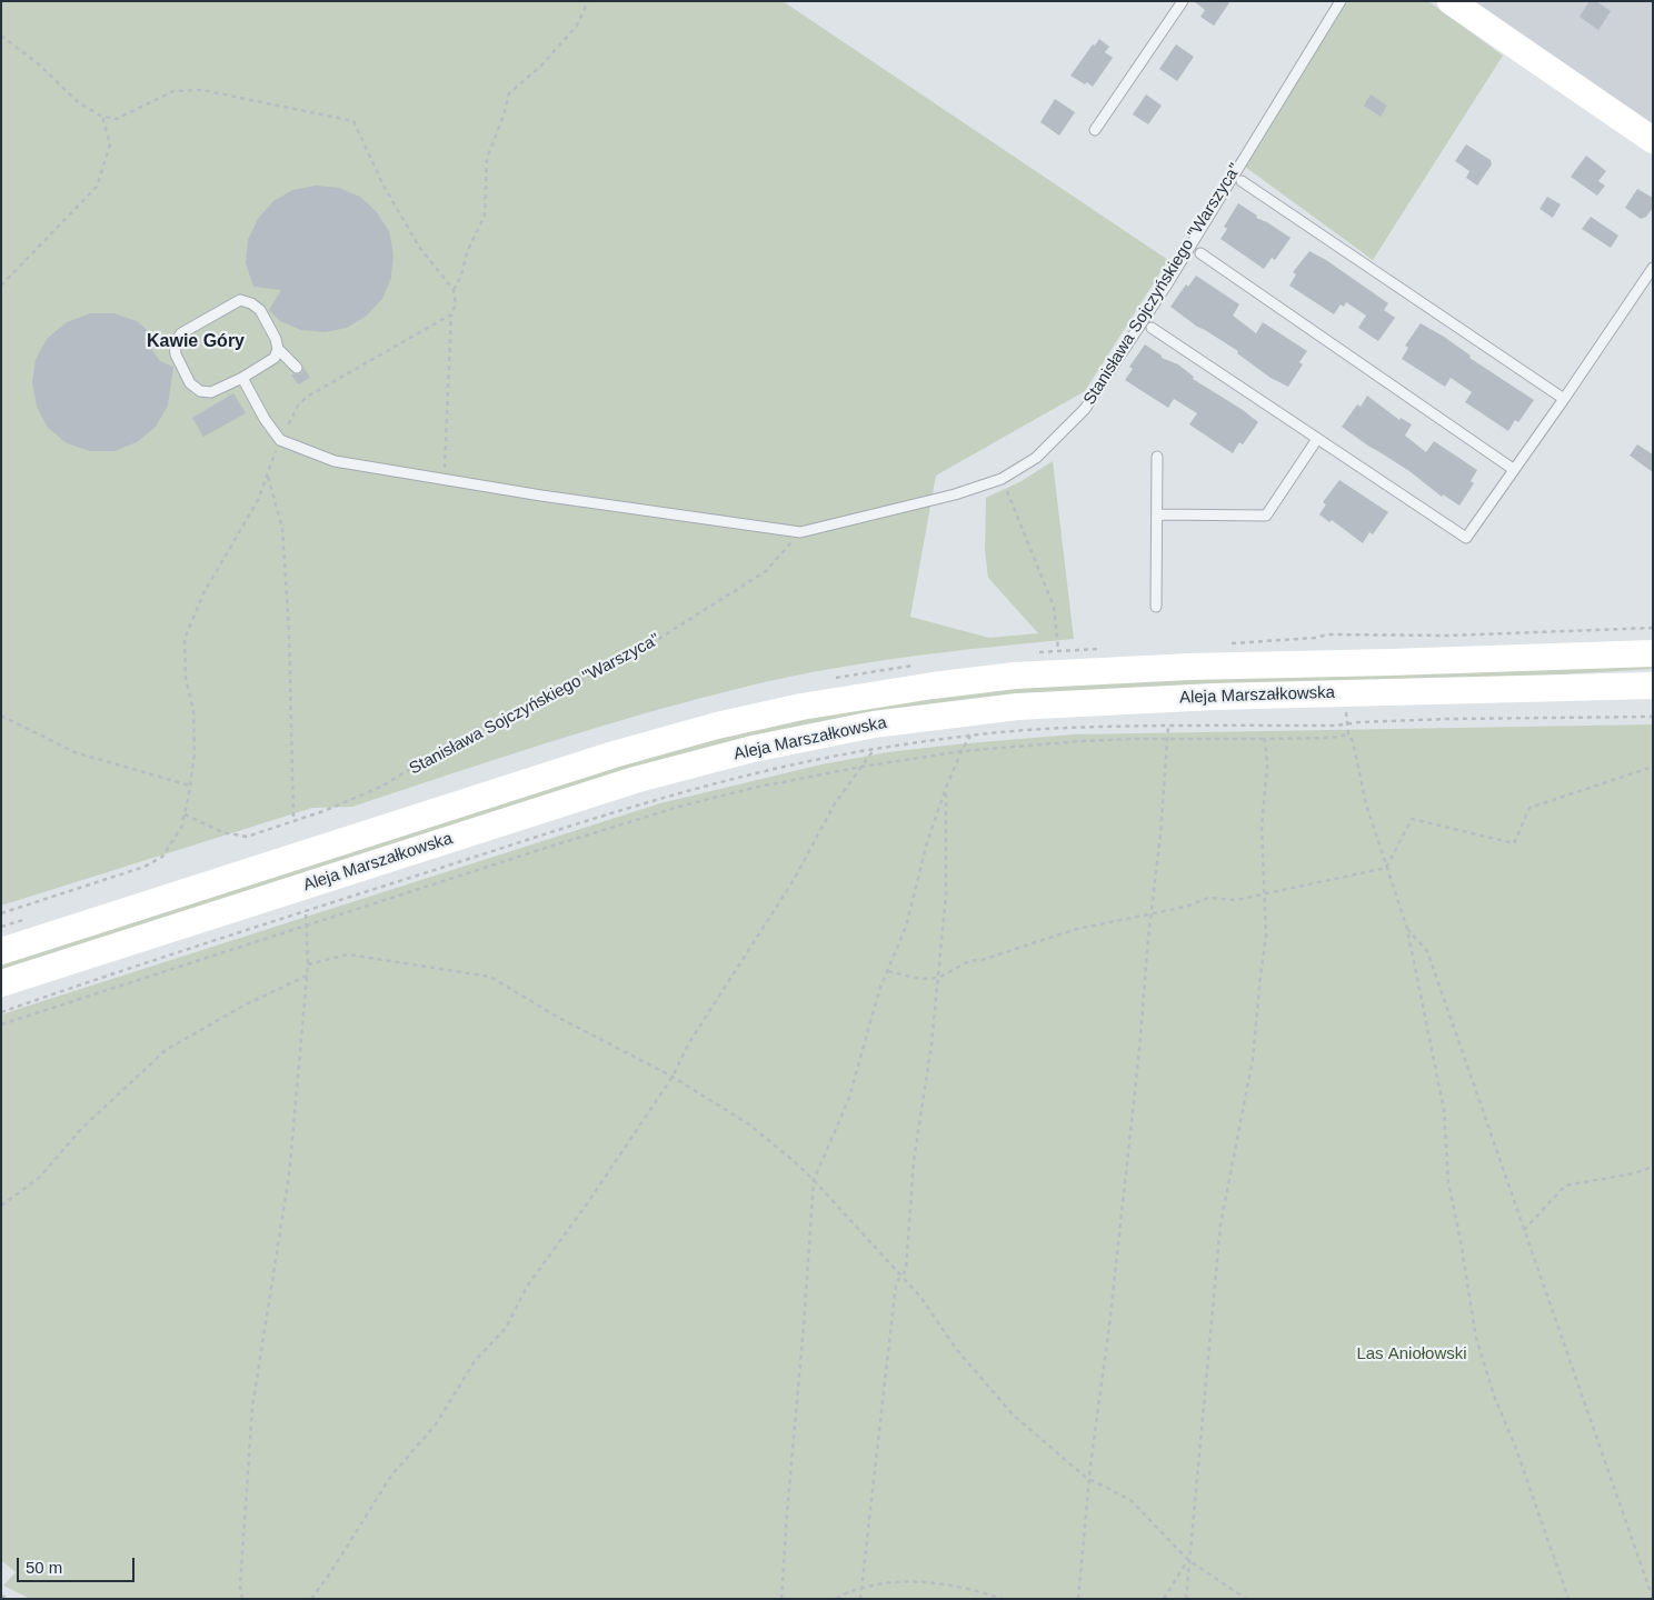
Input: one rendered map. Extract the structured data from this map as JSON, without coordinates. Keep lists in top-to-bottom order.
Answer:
{
  "streets": {
    "main road": ["Aleja Marszałkowska"],
    "lane": ["Stanisława Sojczyńskiego \"Warszyca\""]
  },
  "districts": ["Kawie Góry"],
  "parks": ["Las Aniołowski"],
  "scale_bar": "50 m"
}
